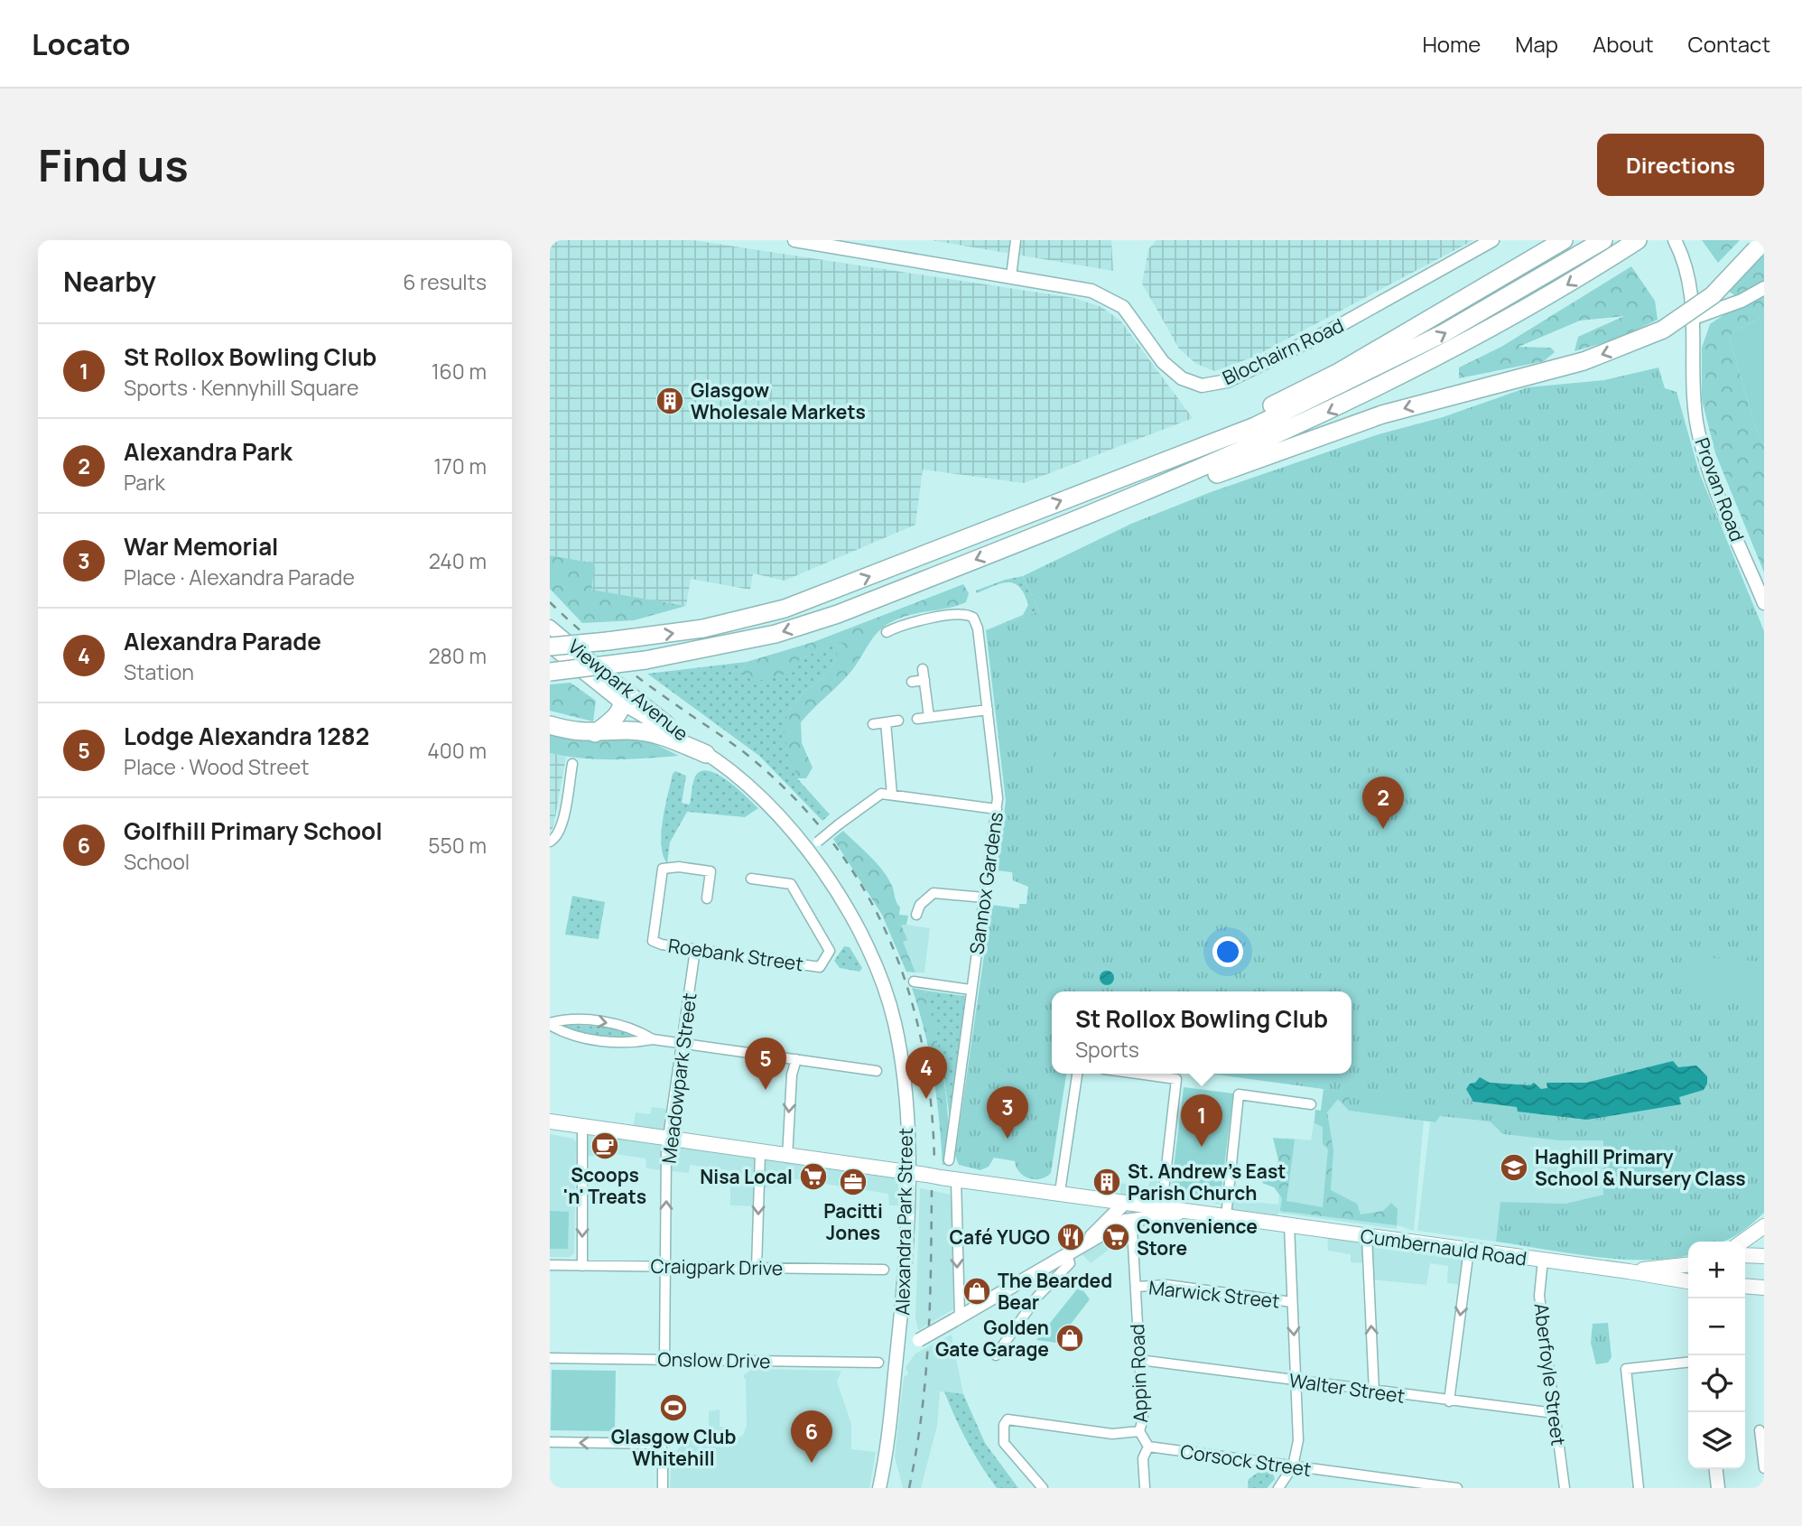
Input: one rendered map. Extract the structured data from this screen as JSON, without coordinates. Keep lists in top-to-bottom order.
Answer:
{
  "streets": {
    "main road": ["Cumbernauld Road"],
    "street": [
      "Blochairn Road",
      "Provan Road",
      "Viewpark Avenue",
      "Sannox Gardens",
      "Roebank Street",
      "Meadowpark Street",
      "Alexandra Park Street",
      "Craigpark Drive",
      "Marwick Street",
      "Onslow Drive",
      "Appin Road",
      "Aberfoyle Street",
      "Walter Street",
      "Corsock Street"
    ]
  },
  "crossings": [
    ["Viewpark Avenue", "Alexandra Park Street"],
    ["Roebank Street", "Meadowpark Street"],
    ["Meadowpark Street", "Craigpark Drive"],
    ["Meadowpark Street", "Onslow Drive"],
    ["Alexandra Park Street", "Cumbernauld Road"],
    ["Cumbernauld Road", "Appin Road"],
    ["Cumbernauld Road", "Aberfoyle Street"],
    ["Marwick Street", "Appin Road"],
    ["Appin Road", "Walter Street"],
    ["Appin Road", "Corsock Street"],
    ["Aberfoyle Street", "Walter Street"]
  ],
  "places": {
    "building": ["Glasgow Wholesale Markets", "St. Andrew's East Parish Church"],
    "cafe": ["Scoops 'n' Treats"],
    "school or university": ["Haghill Primary School & Nursery Class"],
    "supermarket": ["Nisa Local", "Convenience Store"],
    "office": ["Pacitti Jones"],
    "restaurant": ["Café YUGO"],
    "shop": ["The Bearded Bear", "Golden Gate Garage"],
    "sports": ["Glasgow Club Whitehill"]
  },
  "page": {
    "header": "Locato",
    "nav": [
      "Home",
      "Map",
      "About",
      "Contact"
    ],
    "buttons": "Directions",
    "title": "Find us",
    "heading": ["Nearby", "6 results"],
    "list": [
      {
        "mark": "1",
        "name": "St Rollox Bowling Club",
        "note": "Sports · Kennyhill Square",
        "value": "160 m"
      },
      {
        "mark": "2",
        "name": "Alexandra Park",
        "note": "Park",
        "value": "170 m"
      },
      {
        "mark": "3",
        "name": "War Memorial",
        "note": "Place · Alexandra Parade",
        "value": "240 m"
      },
      {
        "mark": "4",
        "name": "Alexandra Parade",
        "note": "Station",
        "value": "280 m"
      },
      {
        "mark": "5",
        "name": "Lodge Alexandra 1282",
        "note": "Place · Wood Street",
        "value": "400 m"
      },
      {
        "mark": "6",
        "name": "Golfhill Primary School",
        "note": "School",
        "value": "550 m"
      }
    ],
    "pins": [
      "2",
      "5",
      "4",
      "3",
      "1",
      "6"
    ],
    "popup": ["St Rollox Bowling Club", "Sports"],
    "map_buttons": ["+", "−"]
  }
}
